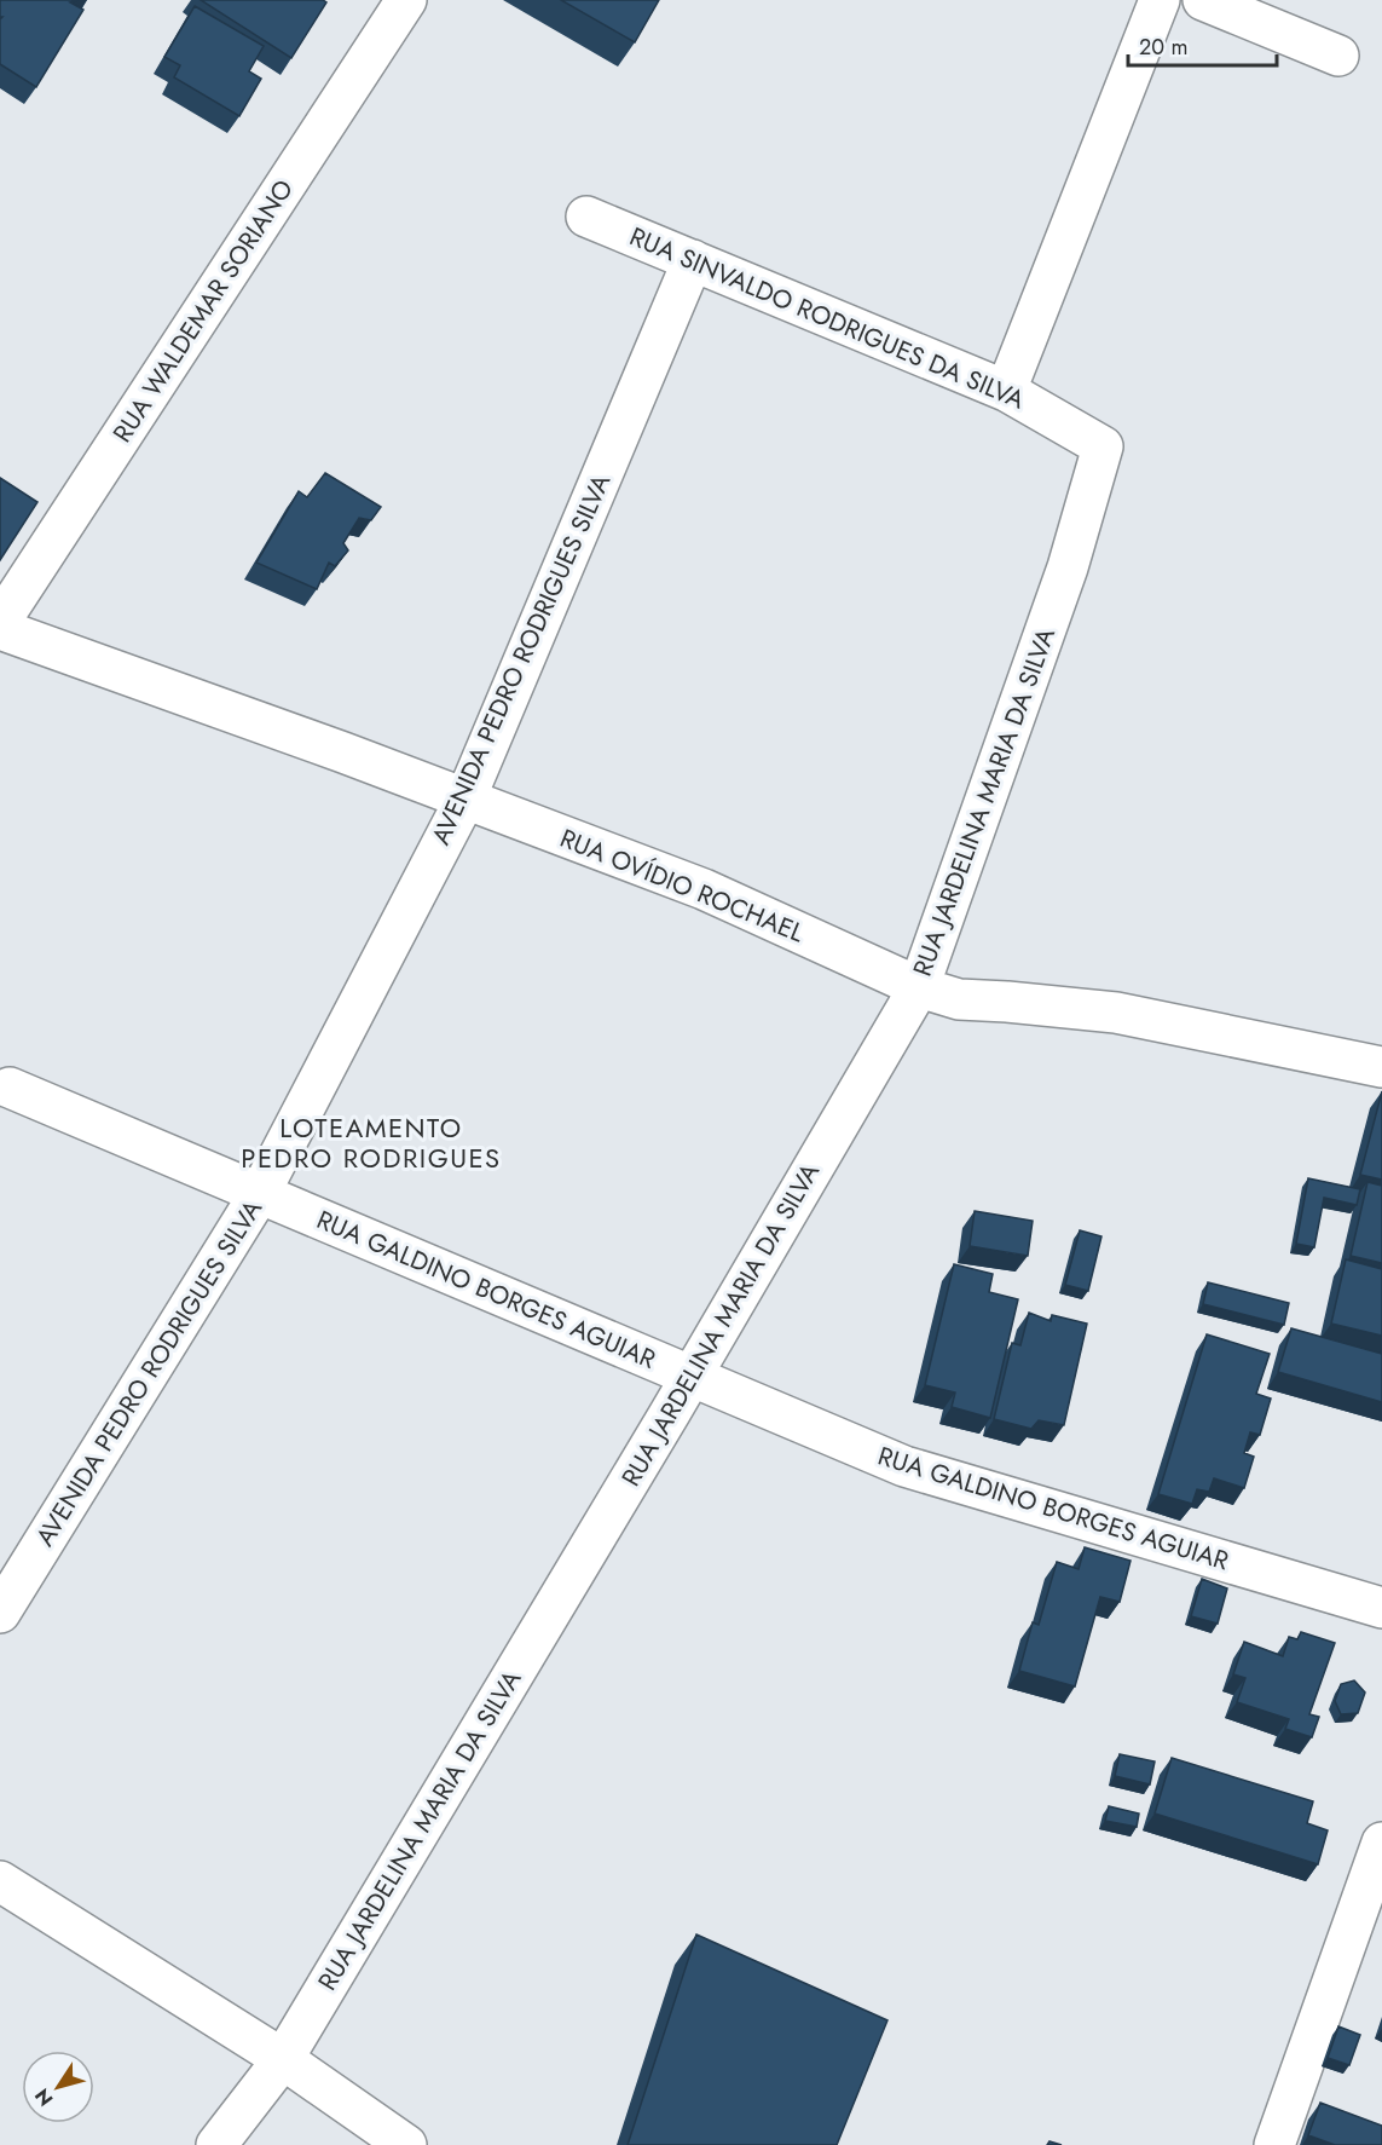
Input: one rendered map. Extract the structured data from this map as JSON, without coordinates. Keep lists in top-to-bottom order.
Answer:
{
  "streets": {
    "street": [
      "RUA WALDEMAR SORIANO",
      "RUA SINVALDO RODRIGUES DA SILVA",
      "AVENIDA PEDRO RODRIGUES SILVA",
      "RUA JARDELINA MARIA DA SILVA",
      "RUA OVÍDIO ROCHAEL",
      "RUA GALDINO BORGES AGUIAR"
    ]
  },
  "crossings": [
    ["RUA SINVALDO RODRIGUES DA SILVA", "AVENIDA PEDRO RODRIGUES SILVA"],
    ["RUA SINVALDO RODRIGUES DA SILVA", "RUA JARDELINA MARIA DA SILVA"],
    ["AVENIDA PEDRO RODRIGUES SILVA", "RUA OVÍDIO ROCHAEL"],
    ["AVENIDA PEDRO RODRIGUES SILVA", "RUA GALDINO BORGES AGUIAR"],
    ["RUA JARDELINA MARIA DA SILVA", "RUA OVÍDIO ROCHAEL"],
    ["RUA JARDELINA MARIA DA SILVA", "RUA GALDINO BORGES AGUIAR"]
  ],
  "districts": ["LOTEAMENTO PEDRO RODRIGUES"],
  "scale_bar": "20 m",
  "north": "bottom left"
}
